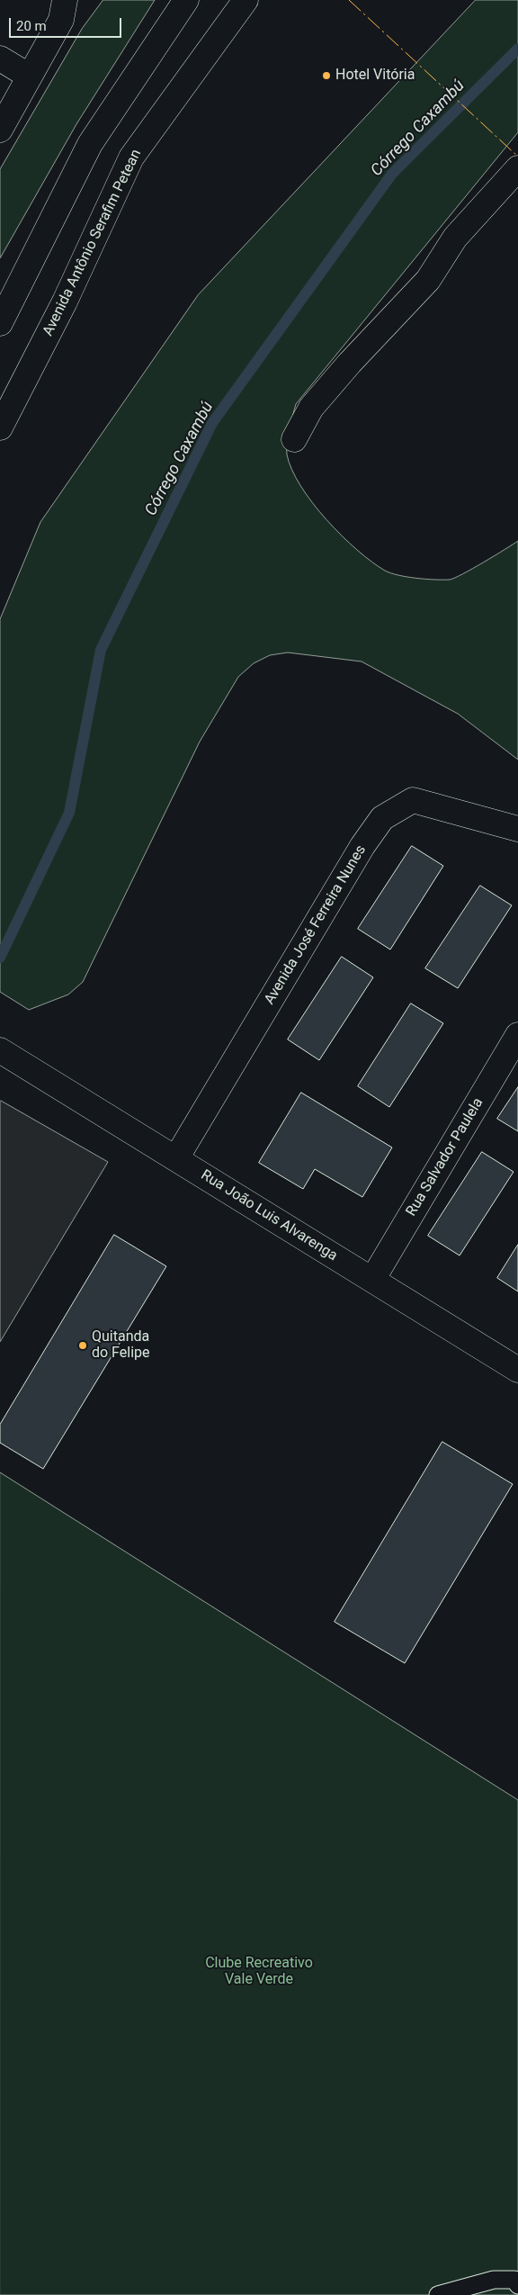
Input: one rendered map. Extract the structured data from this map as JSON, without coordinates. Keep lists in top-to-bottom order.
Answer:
{
  "streets": {
    "street": [
      "Avenida Antônio Serafim Petean",
      "Avenida José Ferreira Nunes",
      "Rua Salvador Paulela",
      "Rua João Luis Alvarenga"
    ]
  },
  "crossings": [
    ["Avenida José Ferreira Nunes", "Rua João Luis Alvarenga"],
    ["Rua Salvador Paulela", "Rua João Luis Alvarenga"]
  ],
  "water": ["Córrego Caxambú"],
  "parks": ["Clube Recreativo Vale Verde"],
  "places": ["Hotel Vitória", "Quitanda do Felipe"],
  "scale_bar": "20 m"
}
